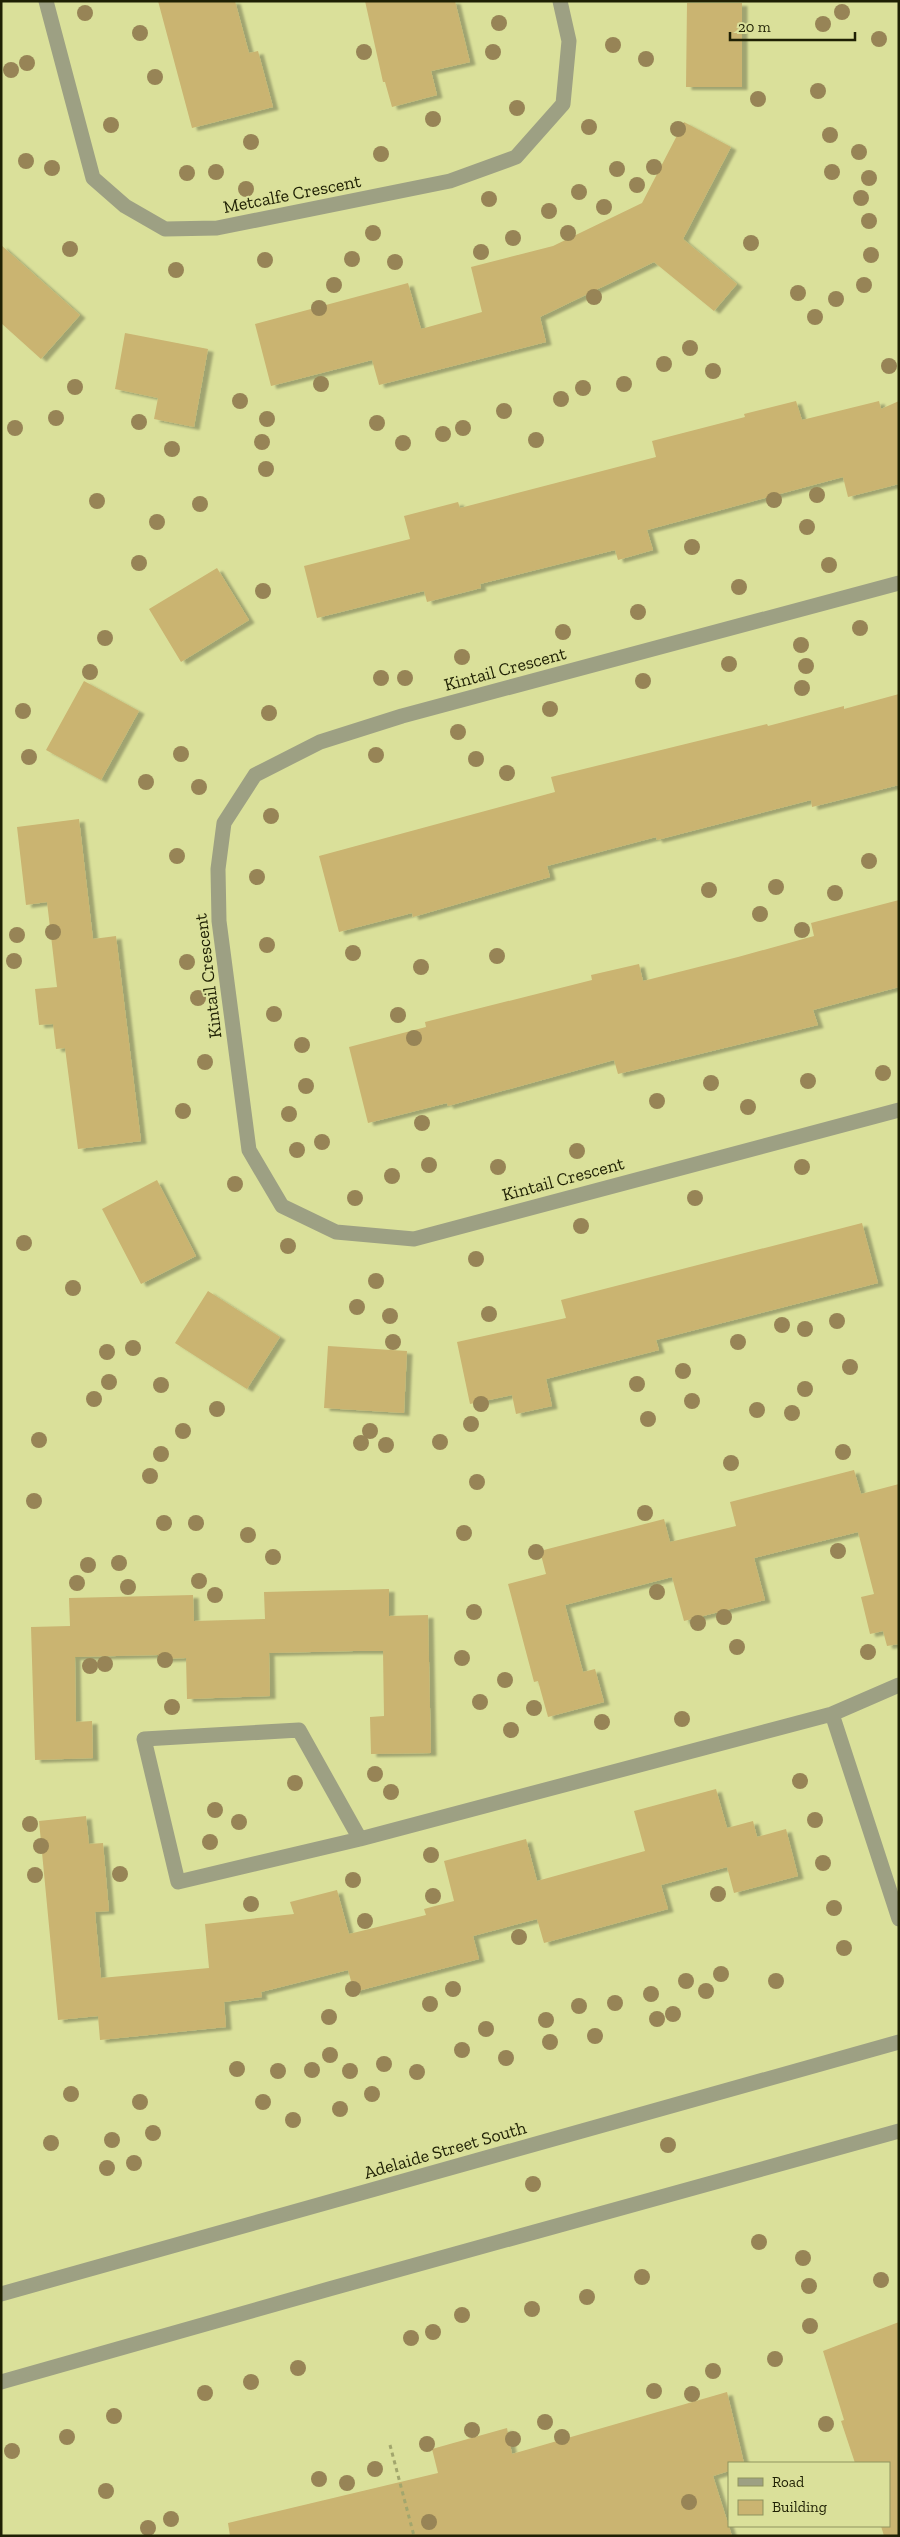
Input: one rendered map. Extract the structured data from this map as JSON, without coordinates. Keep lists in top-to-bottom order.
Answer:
{
  "streets": {
    "street": ["Metcalfe Crescent", "Kintail Crescent", "Adelaide Street South"]
  },
  "legend": ["Road", "Building"],
  "scale_bar": "20 m"
}
